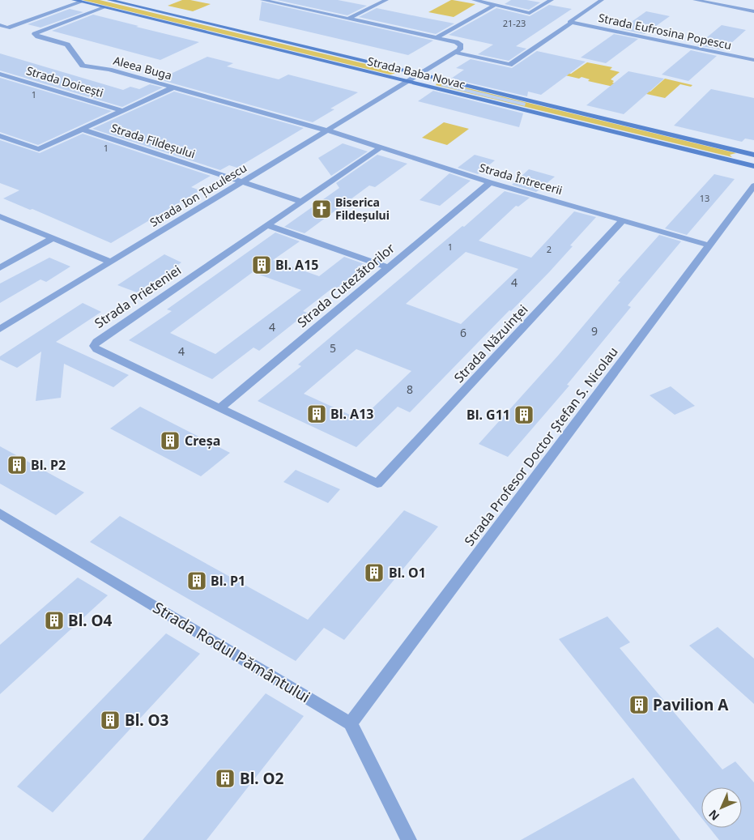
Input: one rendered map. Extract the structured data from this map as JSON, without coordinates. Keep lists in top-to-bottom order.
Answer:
{
  "streets": {
    "main road": ["Strada Baba Novac"],
    "street": [
      "Strada Eufrosina Popescu",
      "Aleea Buga",
      "Strada Doicești",
      "Strada Fildeșului",
      "Strada Întrecerii",
      "Strada Ion Țuculescu",
      "Strada Cutezătorilor",
      "Strada Prieteniei",
      "Strada Năzuinței",
      "Strada Profesor Doctor Ștefan S. Nicolau",
      "Strada Rodul Pământului"
    ]
  },
  "crossings": [
    ["Aleea Buga", "Strada Baba Novac"],
    ["Aleea Buga", "Strada Doicești"],
    ["Aleea Buga", "Strada Întrecerii"],
    ["Aleea Buga", "Strada Ion Țuculescu"],
    ["Strada Baba Novac", "Strada Ion Țuculescu"],
    ["Strada Doicești", "Strada Fildeșului"],
    ["Strada Fildeșului", "Strada Ion Țuculescu"],
    ["Strada Fildeșului", "Strada Prieteniei"],
    ["Strada Întrecerii", "Strada Ion Țuculescu"],
    ["Strada Întrecerii", "Strada Cutezătorilor"],
    ["Strada Întrecerii", "Strada Prieteniei"],
    ["Strada Întrecerii", "Strada Năzuinței"],
    ["Strada Întrecerii", "Strada Profesor Doctor Ștefan S. Nicolau"],
    ["Strada Cutezătorilor", "Strada Prieteniei"],
    ["Strada Prieteniei", "Strada Năzuinței"],
    ["Strada Profesor Doctor Ștefan S. Nicolau", "Strada Rodul Pământului"]
  ],
  "places": {
    "church": ["Biserica Fildeșului"],
    "building": [
      "Bl. A15",
      "Bl. A13",
      "Bl. G11",
      "Creșa",
      "Bl. P2",
      "Bl. O1",
      "Bl. P1",
      "Bl. O4",
      "Pavilion A",
      "Bl. O3",
      "Bl. O2"
    ]
  },
  "house_numbers": [
    "21-23",
    "1",
    "1",
    "13",
    "1",
    "2",
    "4",
    "4",
    "9",
    "6",
    "5",
    "4",
    "8"
  ],
  "north": "bottom left"
}
